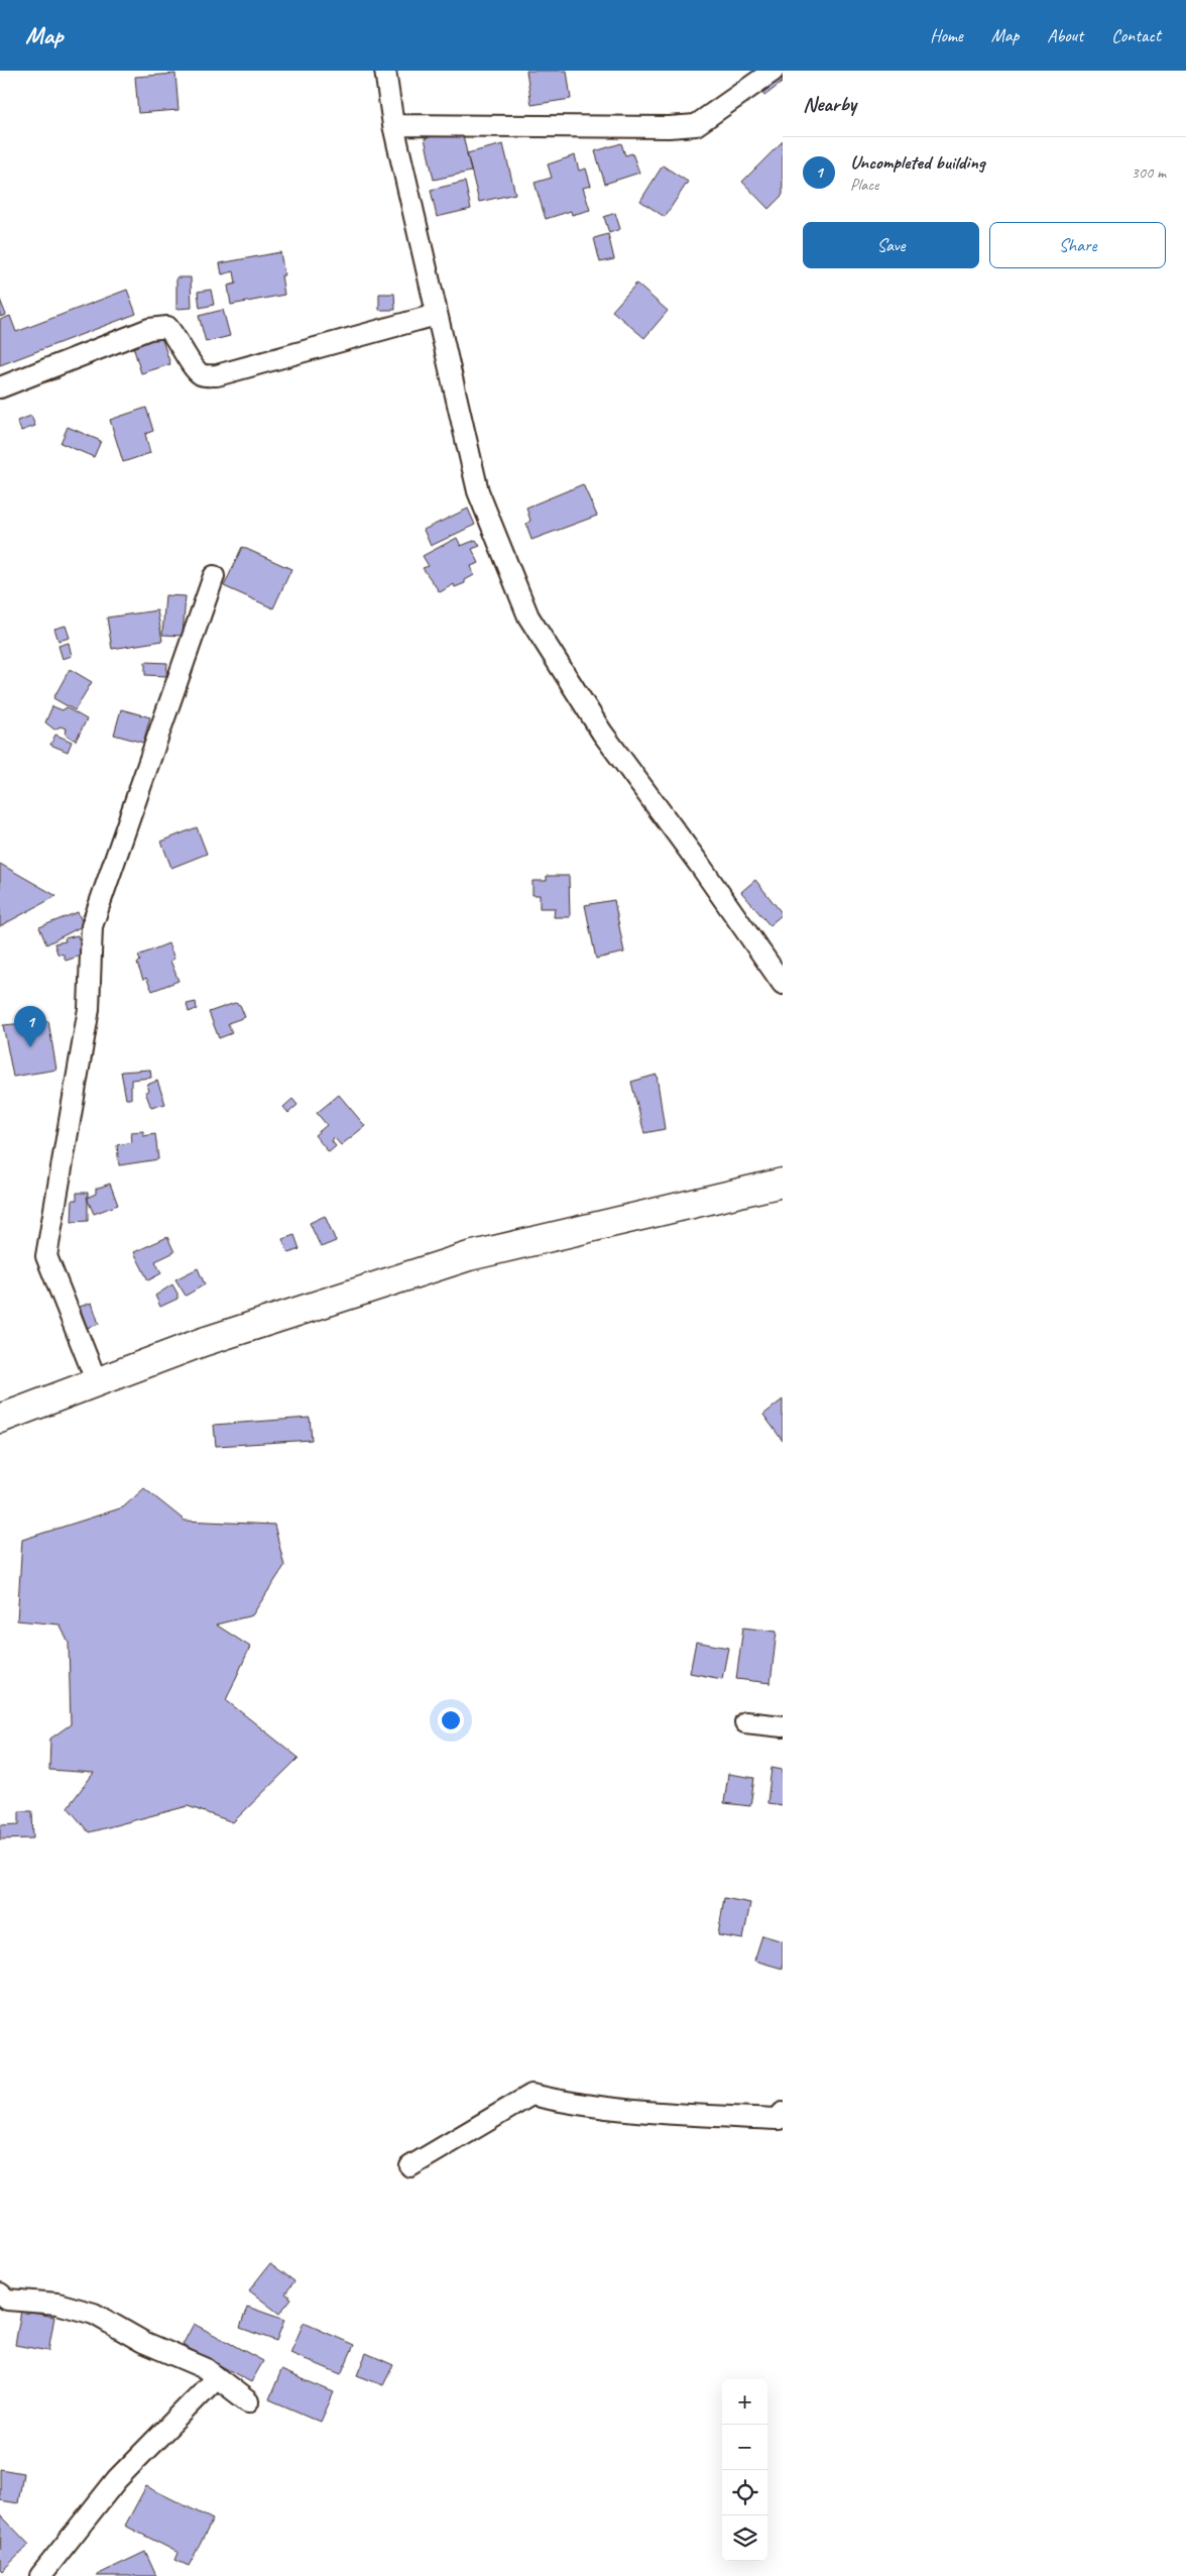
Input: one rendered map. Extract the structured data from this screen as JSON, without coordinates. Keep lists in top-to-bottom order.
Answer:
{
  "page": {
    "header": "Map",
    "nav": [
      "Home",
      "Map",
      "About",
      "Contact"
    ],
    "heading": "Nearby",
    "list": [
      {
        "mark": "1",
        "name": "Uncompleted building",
        "note": "Place",
        "value": "300 m"
      }
    ],
    "buttons": ["Save", "Share"],
    "pins": "1",
    "map_buttons": ["+", "−"]
  }
}
